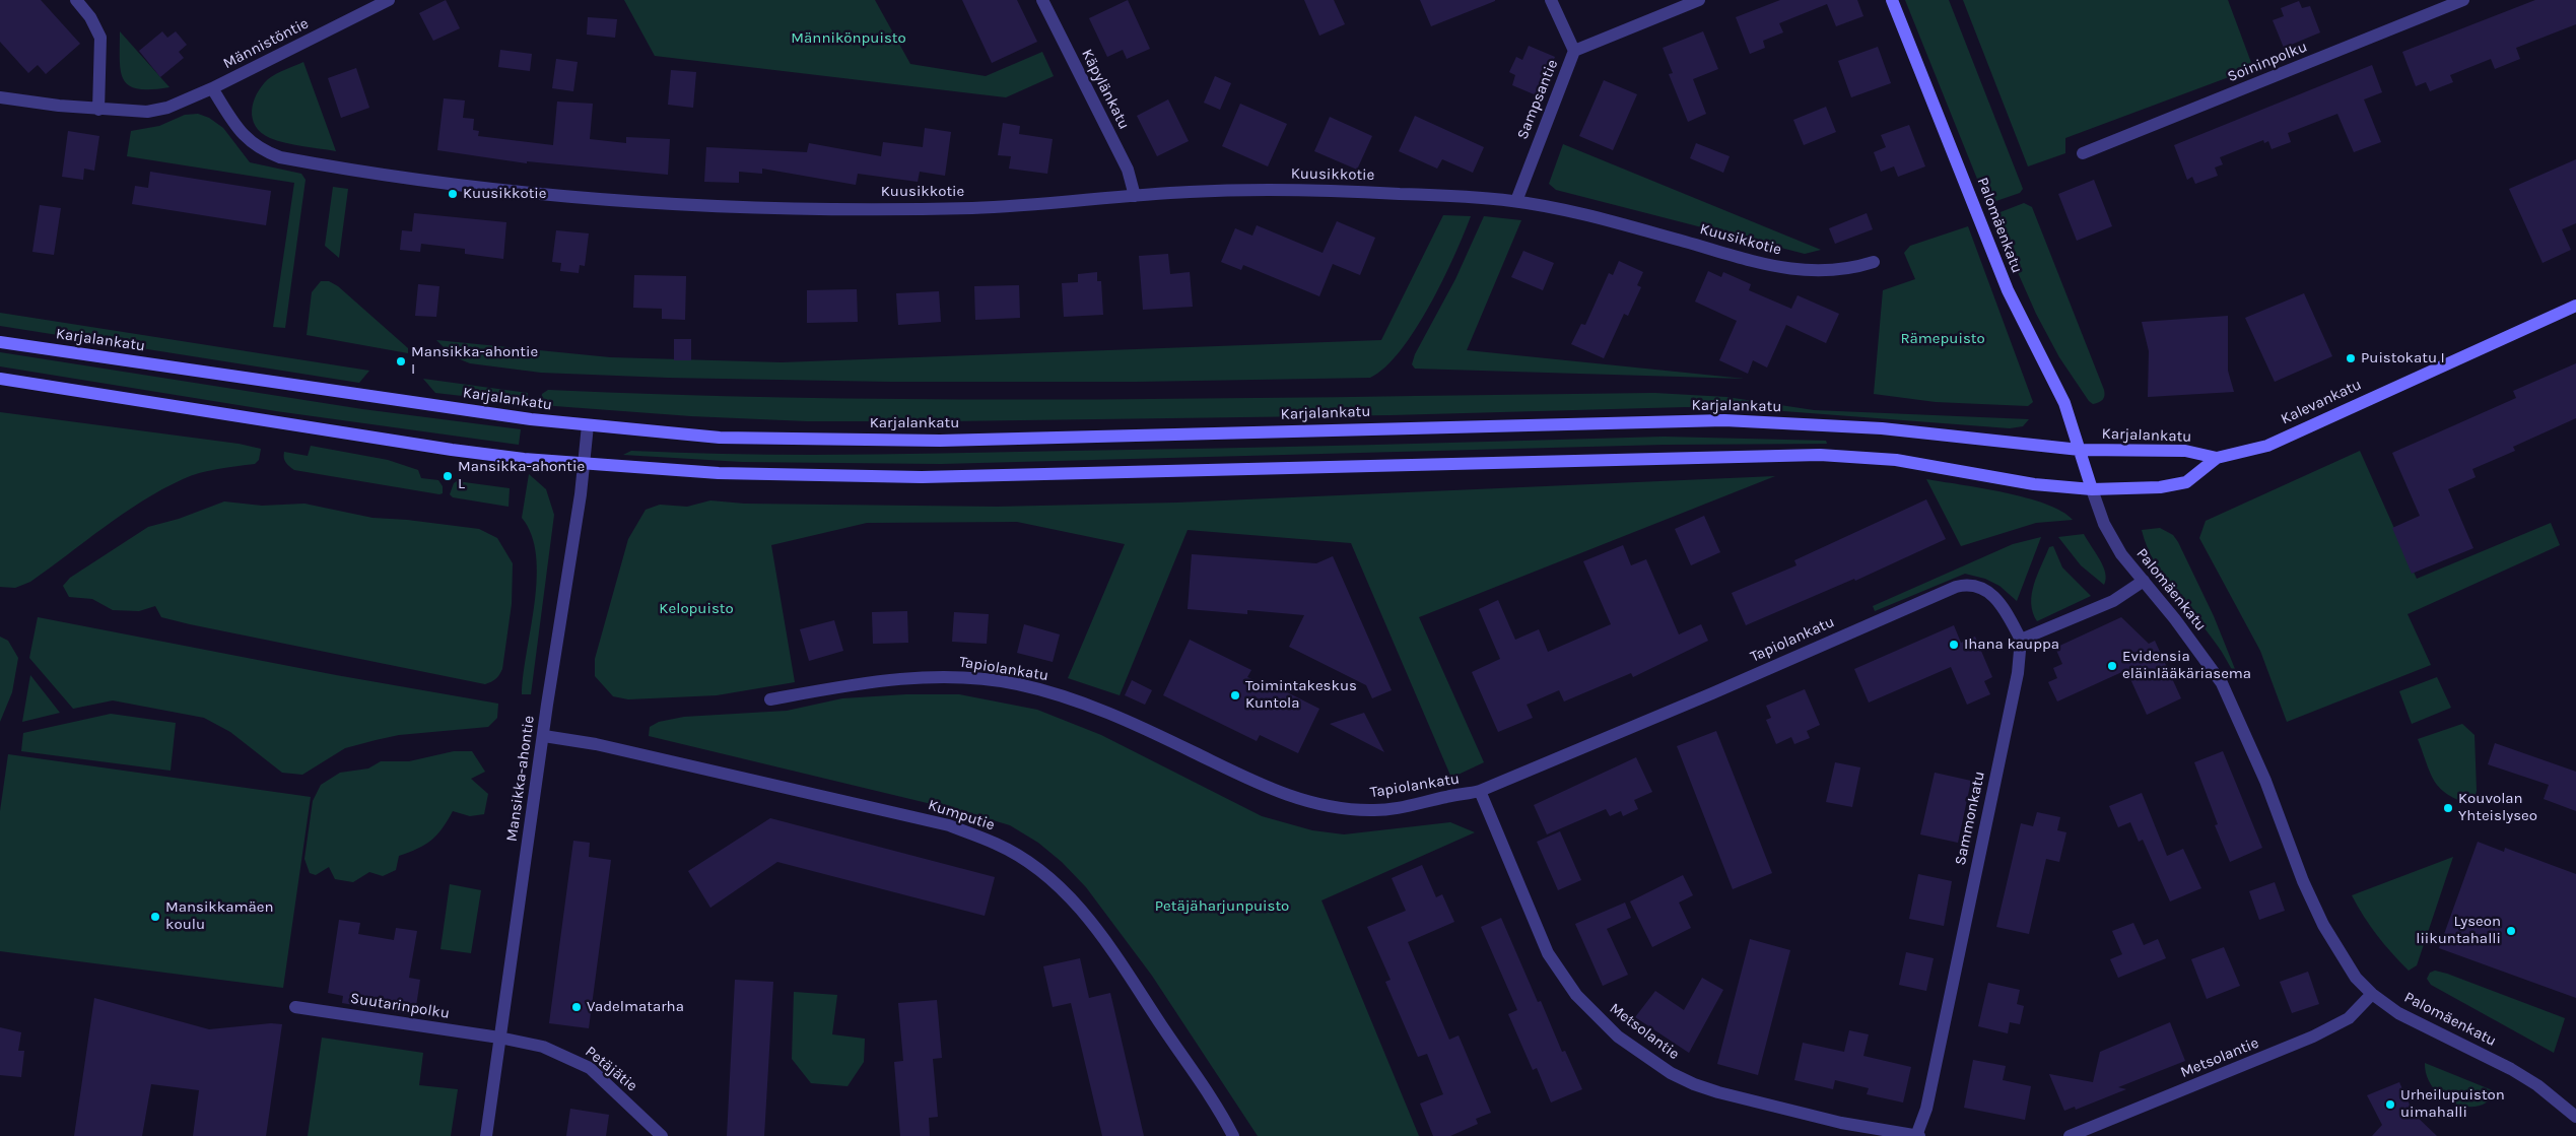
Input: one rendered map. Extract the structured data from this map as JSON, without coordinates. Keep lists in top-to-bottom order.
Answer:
{
  "streets": {
    "main road": ["Palomäenkatu", "Karjalankatu", "Kalevankatu"],
    "street": [
      "Männistöntie",
      "Soininpolku",
      "Käpylänkatu",
      "Sampsantie",
      "Kuusikkotie",
      "Tapiolankatu",
      "Mansikka-ahontie",
      "Kumputie",
      "Sammonkatu",
      "Suutarinpolku",
      "Metsolantie",
      "Petäjätie"
    ]
  },
  "crossings": [
    ["Männistöntie", "Kuusikkotie"],
    ["Käpylänkatu", "Kuusikkotie"],
    ["Sampsantie", "Kuusikkotie"],
    ["Palomäenkatu", "Karjalankatu"],
    ["Palomäenkatu", "Metsolantie"],
    ["Karjalankatu", "Kalevankatu"],
    ["Karjalankatu", "Mansikka-ahontie"],
    ["Tapiolankatu", "Sammonkatu"],
    ["Tapiolankatu", "Metsolantie"],
    ["Mansikka-ahontie", "Kumputie"],
    ["Mansikka-ahontie", "Suutarinpolku"],
    ["Mansikka-ahontie", "Petäjätie"],
    ["Sammonkatu", "Metsolantie"],
    ["Suutarinpolku", "Petäjätie"]
  ],
  "parks": [
    "Männikönpuisto",
    "Rämepuisto",
    "Kelopuisto",
    "Petäjäharjunpuisto"
  ],
  "places": [
    "Kuusikkotie",
    "Puistokatu I",
    "Mansikka-ahontie I",
    "Mansikka-ahontie L",
    "Ihana kauppa",
    "Evidensia eläinlääkäriasema",
    "Toimintakeskus Kuntola",
    "Kouvolan Yhteislyseo",
    "Mansikkamäen koulu",
    "Lyseon liikuntahalli",
    "Vadelmatarha",
    "Urheilupuiston uimahalli"
  ]
}
